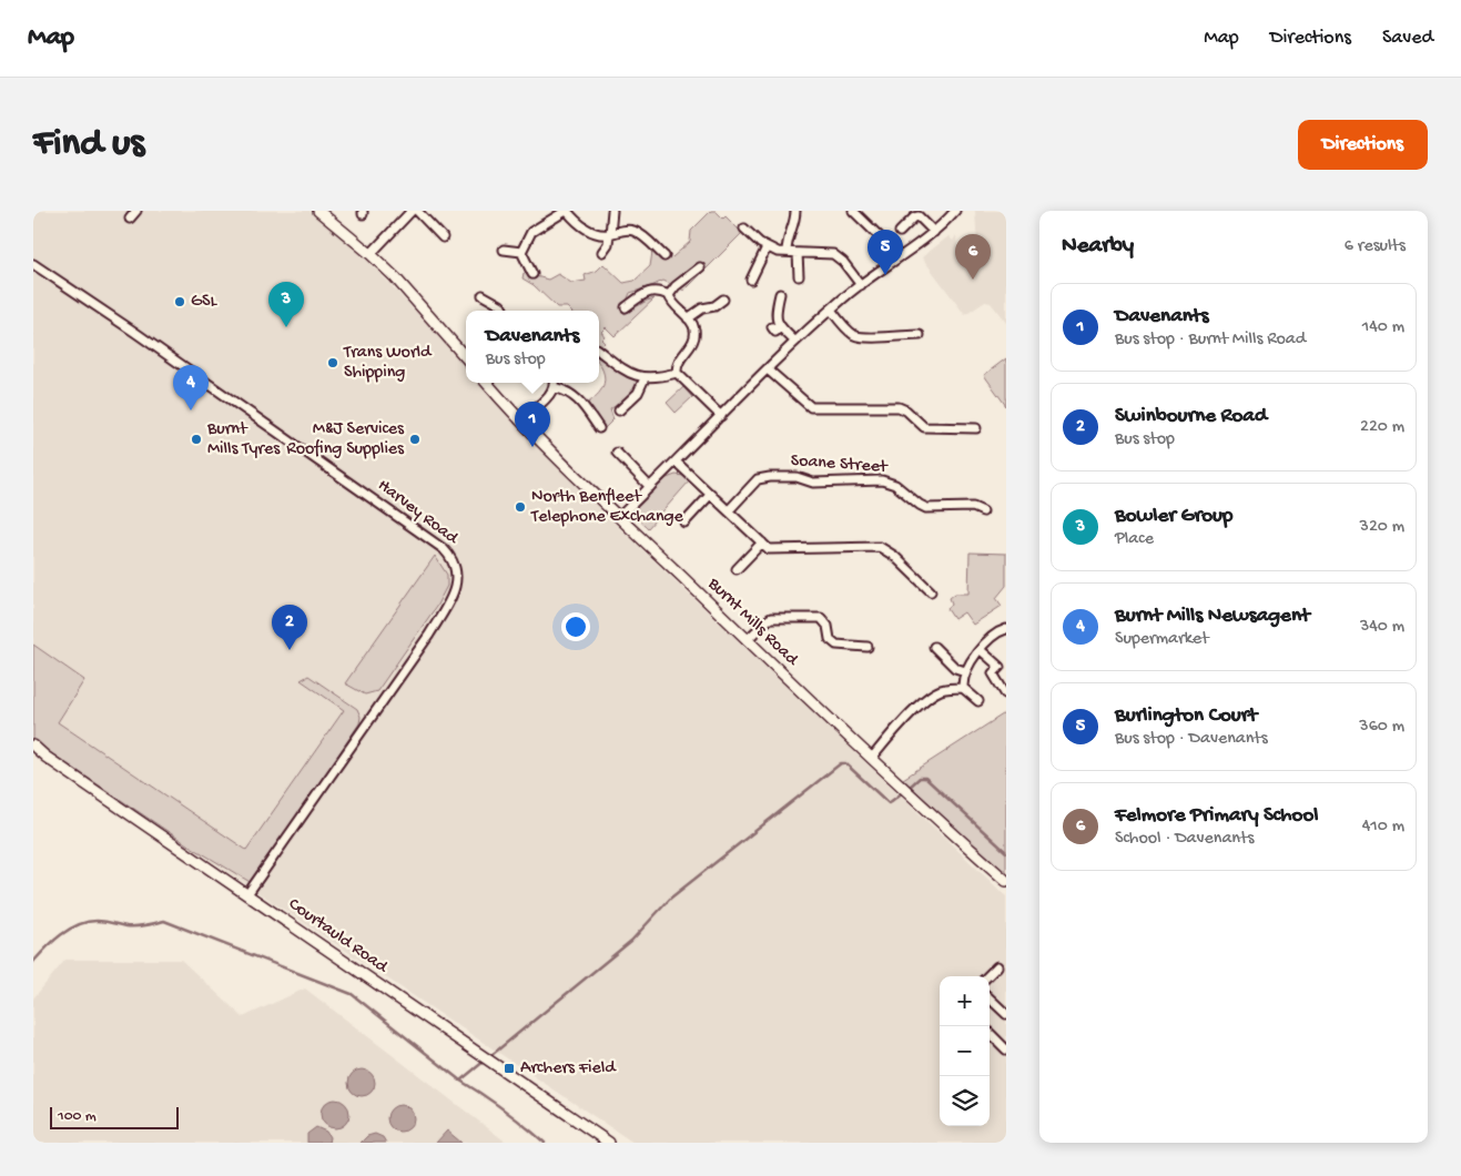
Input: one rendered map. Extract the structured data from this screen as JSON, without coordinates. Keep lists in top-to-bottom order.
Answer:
{
  "streets": {
    "street": [
      "Soane Street",
      "Harvey Road",
      "Burnt Mills Road",
      "Courtauld Road"
    ]
  },
  "crossings": [
    ["Harvey Road", "Courtauld Road"]
  ],
  "places": {
    "other": [
      "GSL",
      "Trans World Shipping",
      "Burnt Mills Tyres",
      "M&J Services Roofing Supplies",
      "North Benfleet Telephone Exchange"
    ],
    "transit": ["Archers Field"]
  },
  "scale_bar": "100 m",
  "page": {
    "header": "Map",
    "nav": ["Map", "Directions", "Saved"],
    "buttons": "Directions",
    "title": "Find us",
    "heading": ["Nearby", "6 results"],
    "pins": [
      "5",
      "6",
      "3",
      "4",
      "1",
      "2"
    ],
    "list": [
      {
        "mark": "1",
        "name": "Davenants",
        "note": "Bus stop · Burnt Mills Road",
        "value": "140 m"
      },
      {
        "mark": "2",
        "name": "Swinbourne Road",
        "note": "Bus stop",
        "value": "220 m"
      },
      {
        "mark": "3",
        "name": "Bowler Group",
        "note": "Place",
        "value": "320 m"
      },
      {
        "mark": "4",
        "name": "Burnt Mills Newsagent",
        "note": "Supermarket",
        "value": "340 m"
      },
      {
        "mark": "5",
        "name": "Burlington Court",
        "note": "Bus stop · Davenants",
        "value": "360 m"
      },
      {
        "mark": "6",
        "name": "Felmore Primary School",
        "note": "School · Davenants",
        "value": "410 m"
      }
    ],
    "popup": ["Davenants", "Bus stop"],
    "map_buttons": ["+", "−"],
    "scale": "100 m"
  }
}
